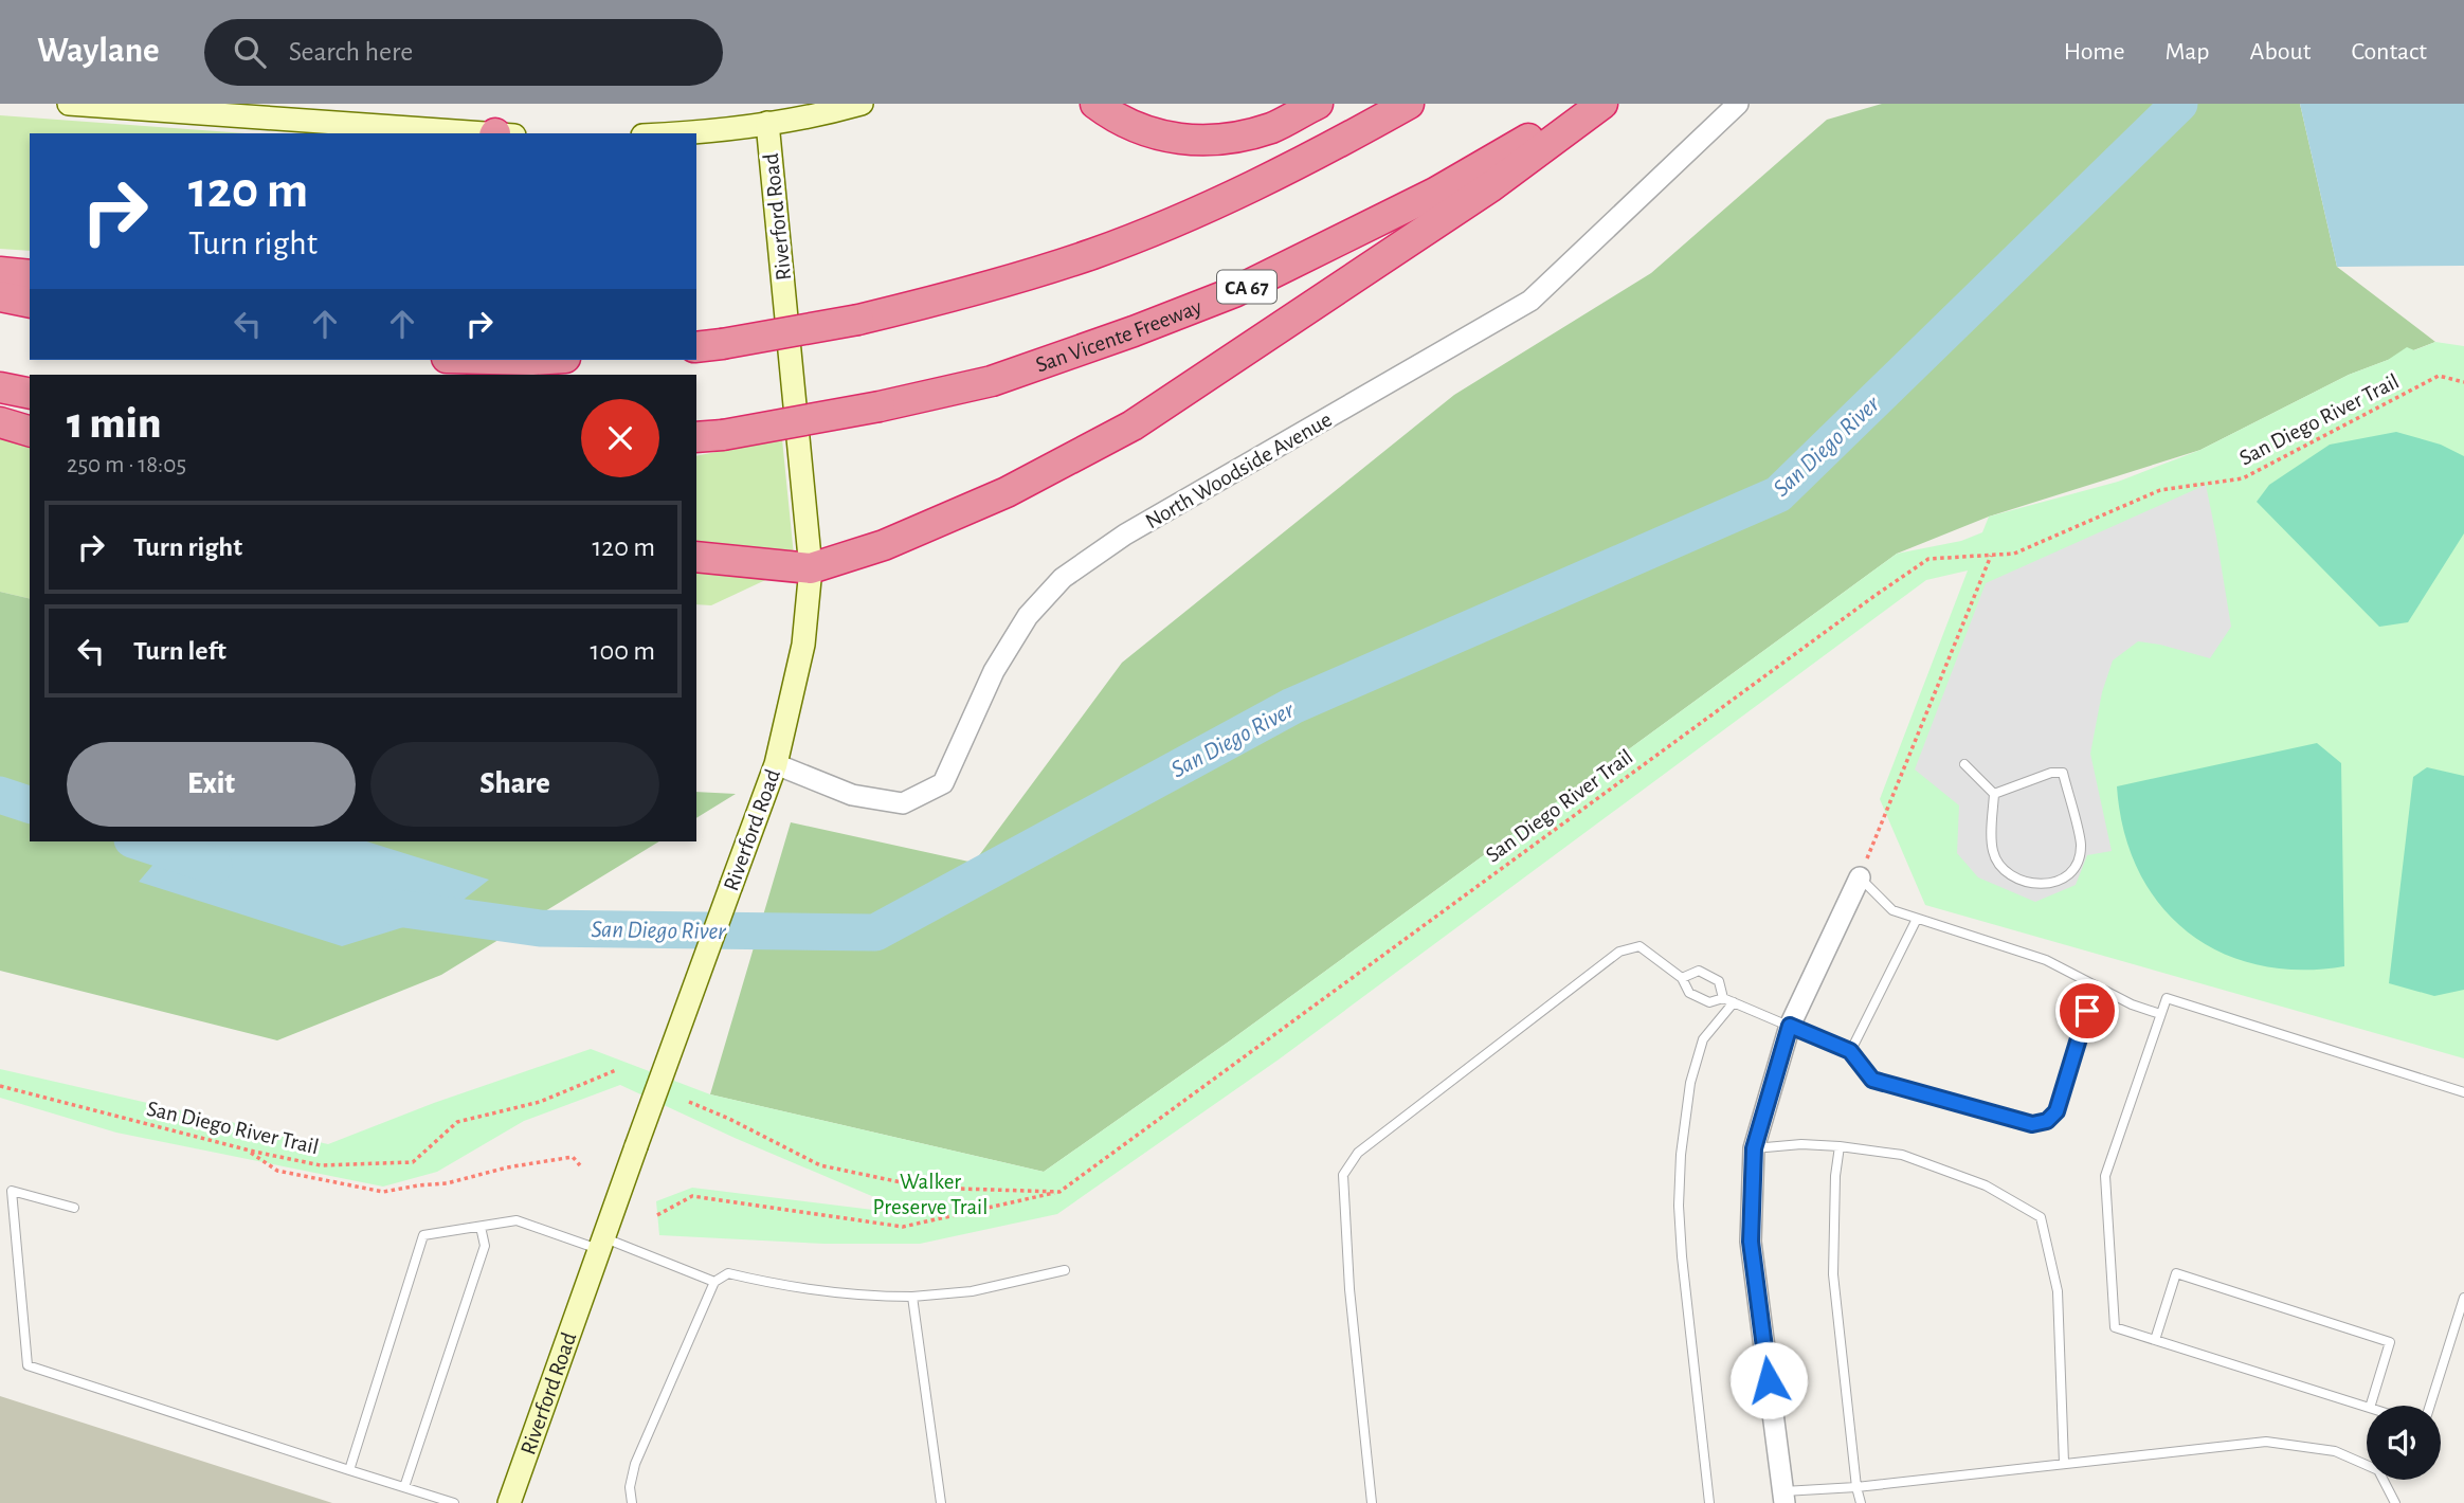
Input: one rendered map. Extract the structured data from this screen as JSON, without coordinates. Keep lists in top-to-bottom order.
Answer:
{
  "streets": {
    "highway": ["CA 67", "San Vicente Freeway"],
    "main road": ["Riverford Road"],
    "street": ["North Woodside Avenue"],
    "path": ["San Diego River Trail"]
  },
  "crossings": [
    ["Riverford Road", "North Woodside Avenue"]
  ],
  "water": ["San Diego River"],
  "parks": ["Walker Preserve Trail"],
  "page": {
    "header": "Waylane",
    "search": "Search here",
    "nav": [
      "Home",
      "Map",
      "About",
      "Contact"
    ],
    "turn": ["120 m", "Turn right"],
    "heading": ["1 min", "250 m · 18:05"],
    "list": [
      {
        "name": "Turn right",
        "value": "120 m"
      },
      {
        "name": "Turn left",
        "value": "100 m"
      }
    ],
    "buttons": ["Exit", "Share"]
  }
}
